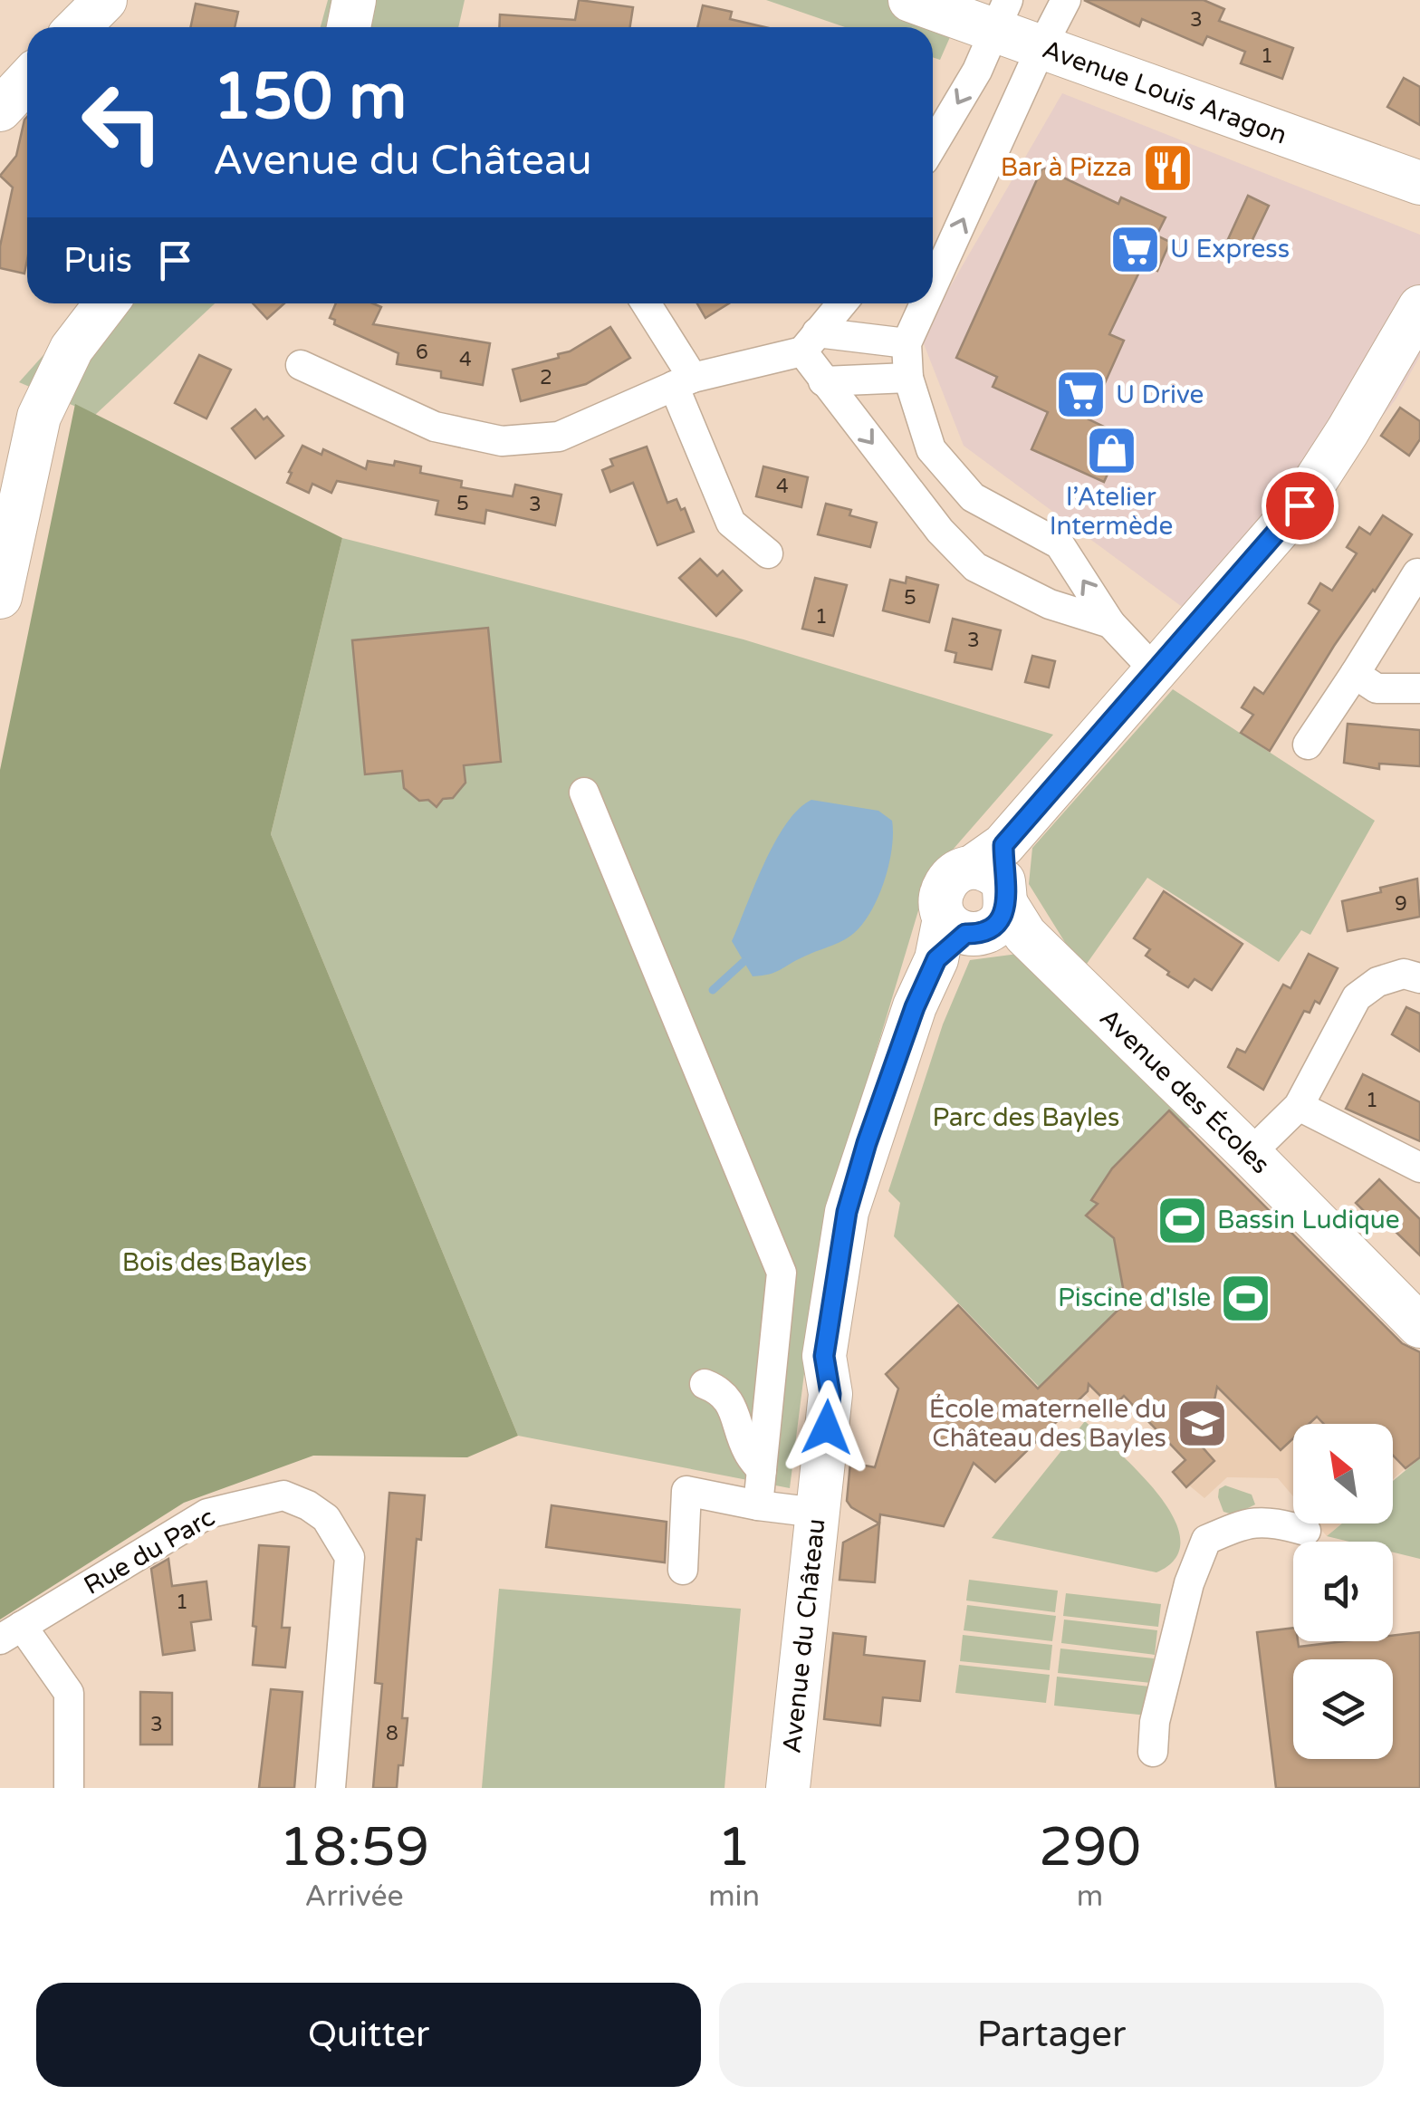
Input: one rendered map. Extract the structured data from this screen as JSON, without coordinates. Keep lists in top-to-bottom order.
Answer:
{
  "streets": {
    "main road": ["Avenue Louis Aragon", "Avenue des Écoles", "Avenue du Château"],
    "street": ["Rue du Parc"]
  },
  "crossings": [
    ["Avenue des Écoles", "Avenue du Château"]
  ],
  "parks": ["Parc des Bayles", "Bois des Bayles"],
  "places": {
    "restaurant": ["Bar à Pizza"],
    "supermarket": ["U Express", "U Drive"],
    "shop": ["l’Atelier Intermède"],
    "sports": ["Bassin Ludique", "Piscine d'Isle"],
    "school or university": ["École maternelle du Château des Bayles"]
  },
  "house_numbers": [
    "3",
    "1",
    "6",
    "4",
    "2",
    "4",
    "5",
    "3",
    "5",
    "1",
    "3",
    "9",
    "1",
    "1",
    "3",
    "8"
  ],
  "north": "top left",
  "page": {
    "turn": ["150 m", "Avenue du Château"],
    "then": "Puis",
    "eta": [
      "18:59",
      "Arrivée",
      "1",
      "min",
      "290",
      "m"
    ],
    "buttons": ["Quitter", "Partager"]
  }
}
